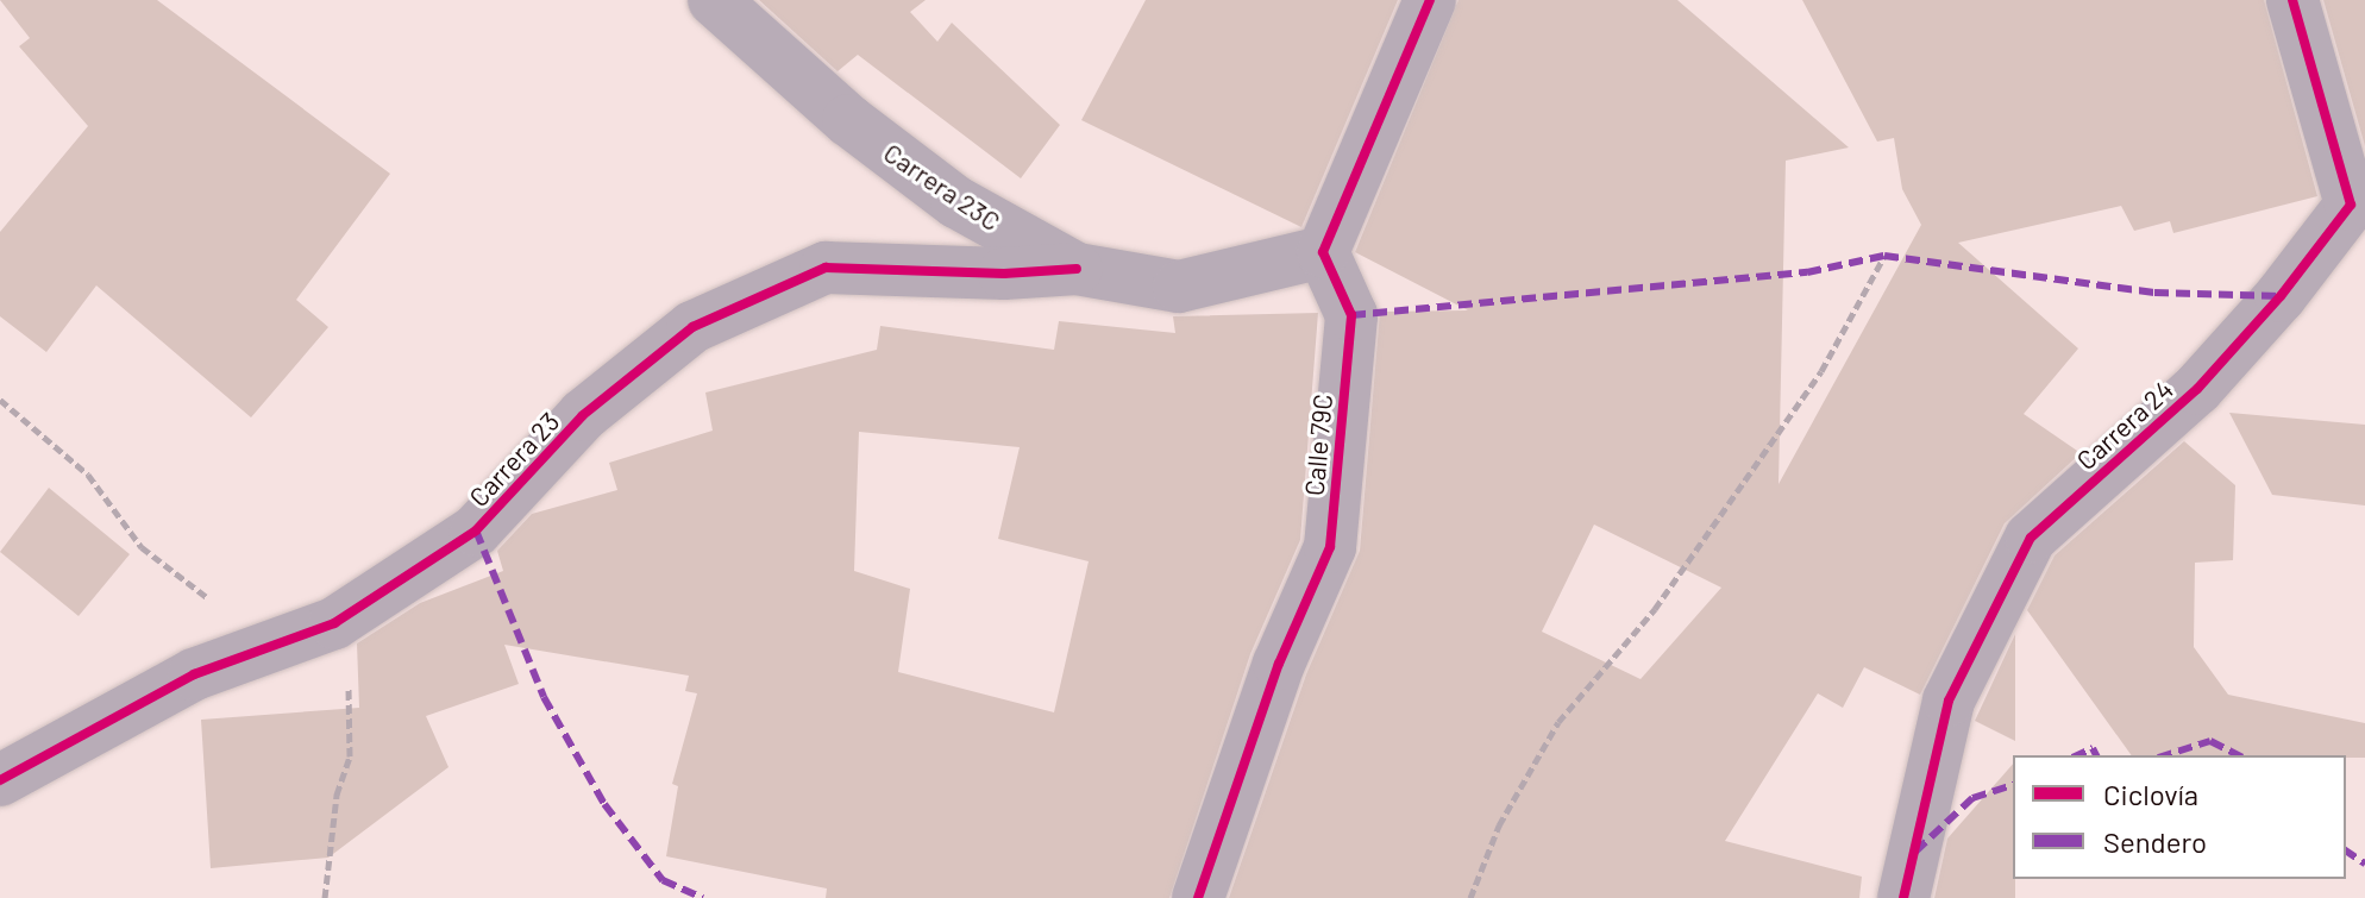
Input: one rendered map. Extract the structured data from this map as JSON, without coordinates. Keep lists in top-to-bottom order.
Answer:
{
  "streets": {
    "street": [
      "Carrera 23C",
      "Carrera 24",
      "Calle 79C",
      "Carrera 23"
    ]
  },
  "crossings": [
    ["Carrera 23C", "Calle 79C"],
    ["Carrera 23C", "Carrera 23"]
  ],
  "legend": ["Ciclovía", "Sendero"]
}
